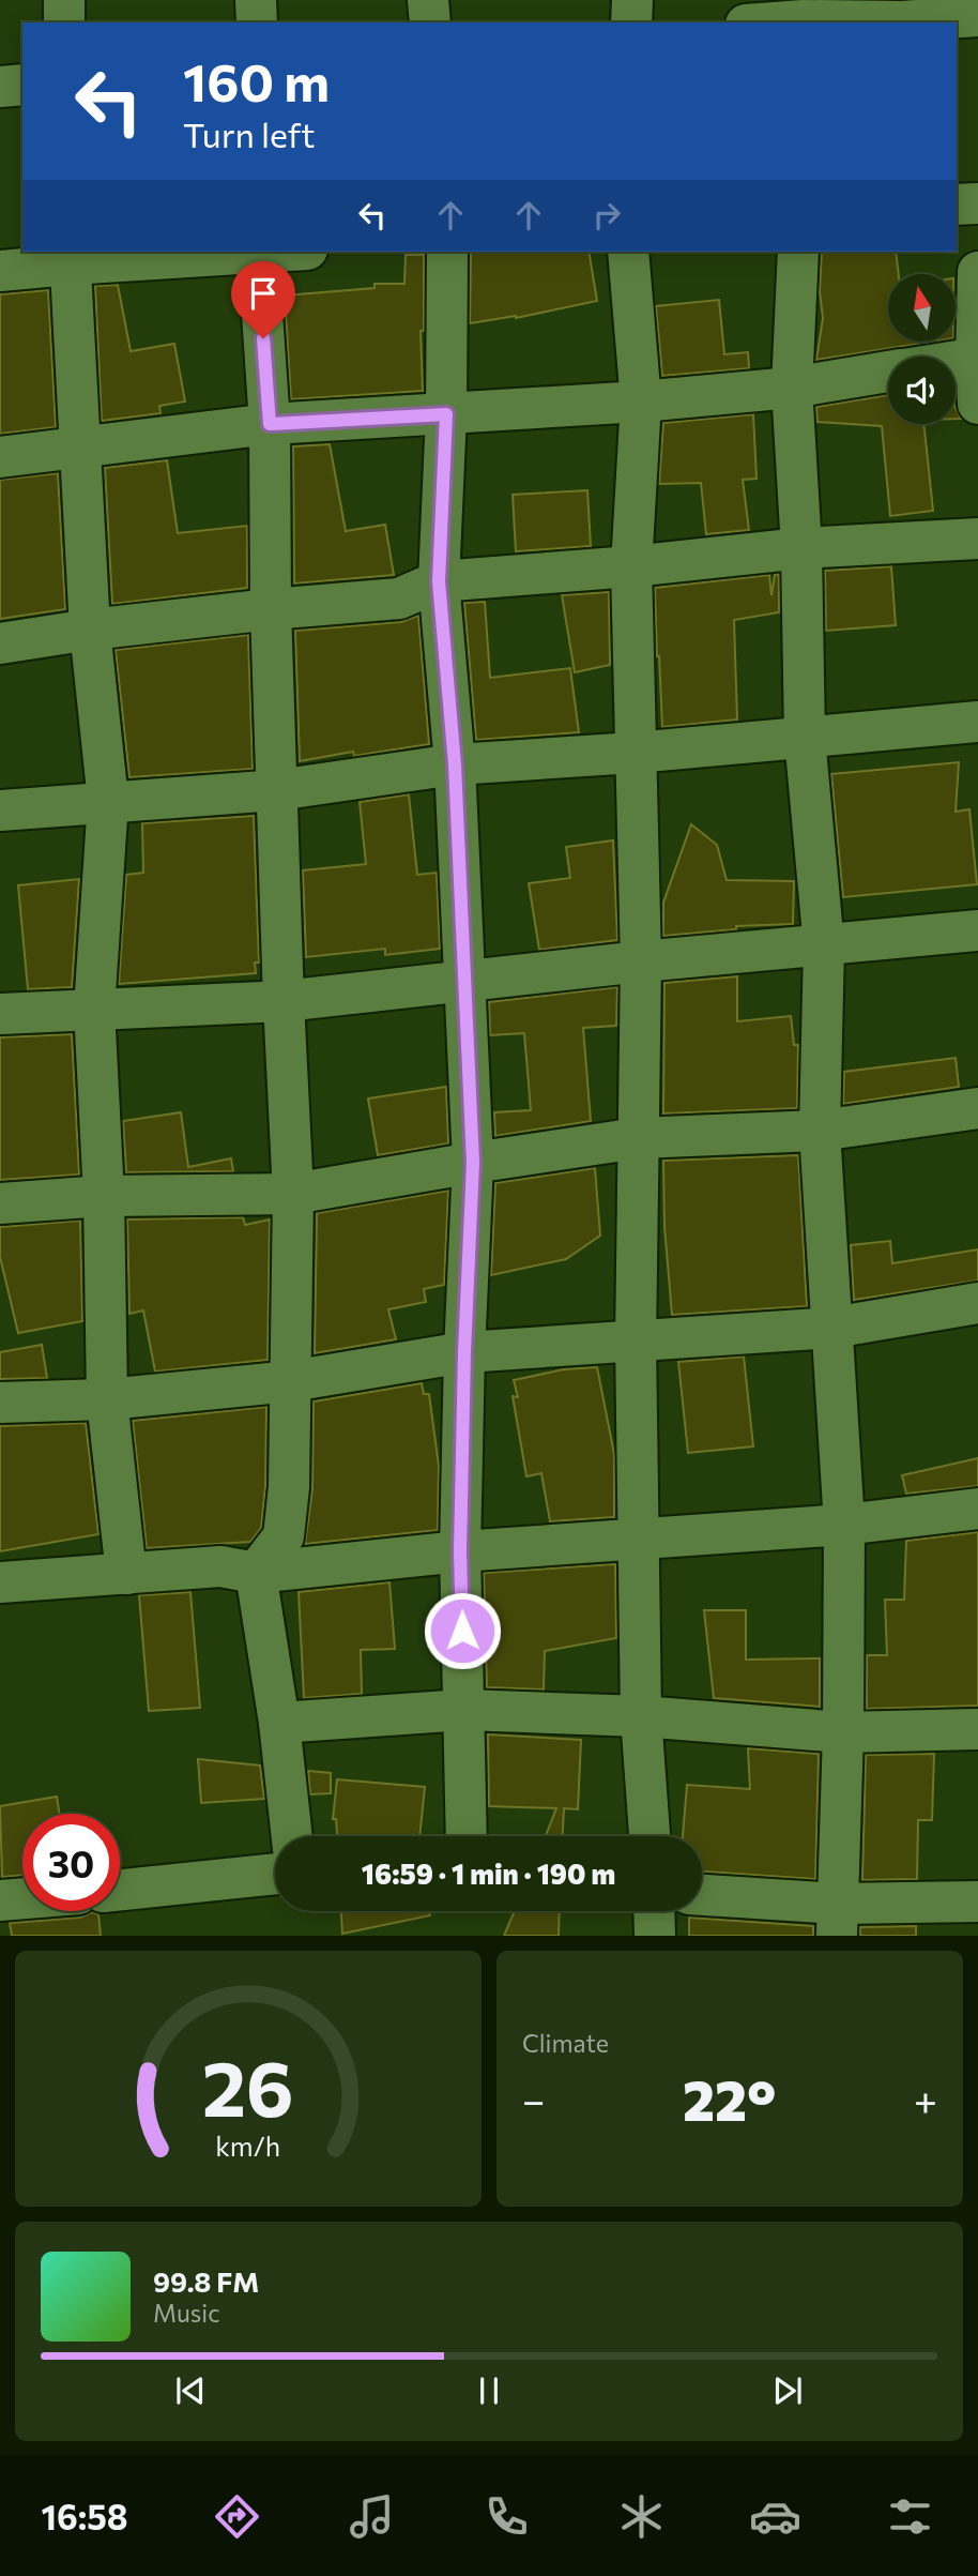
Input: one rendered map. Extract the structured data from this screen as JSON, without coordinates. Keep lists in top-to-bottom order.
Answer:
{
  "north": "top",
  "page": {
    "turn": ["160 m", "Turn left"],
    "limit": "30",
    "trip": "16:59 · 1 min · 190 m",
    "tile": "Climate",
    "heat": ["−", "22°", "+"],
    "song": ["99.8 FM", "Music"],
    "tabs": "16:58",
    "gauge": ["26", "km/h"]
  }
}
